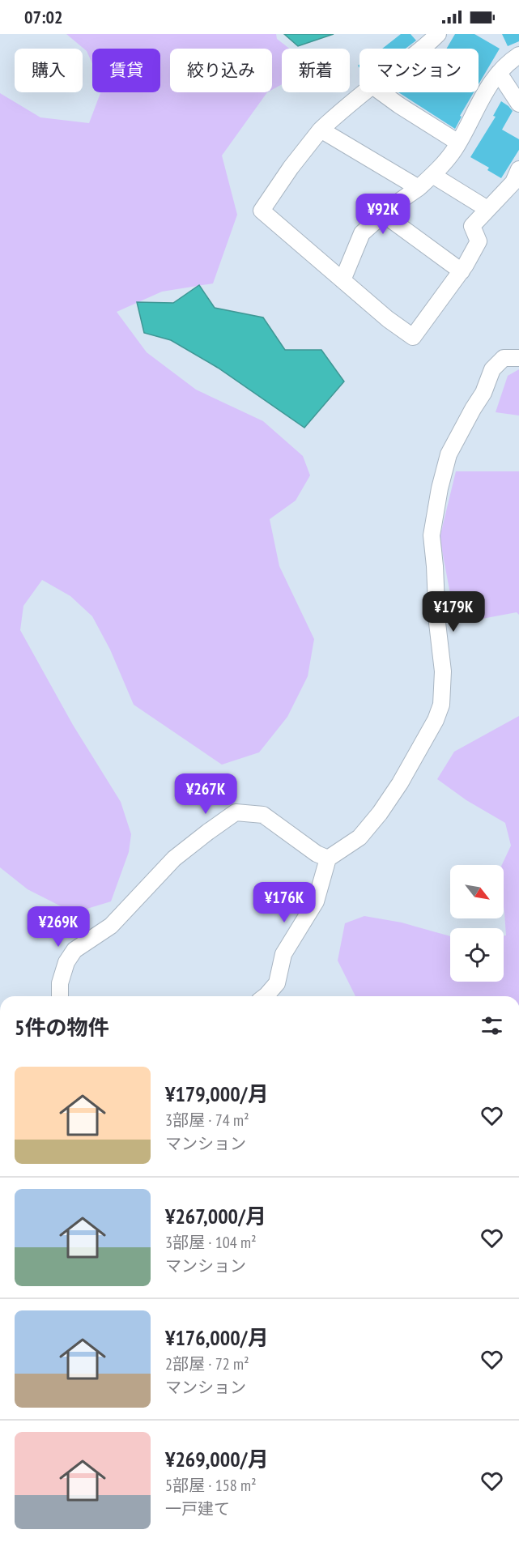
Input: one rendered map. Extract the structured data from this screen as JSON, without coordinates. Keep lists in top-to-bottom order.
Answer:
{
  "north": "bottom right",
  "page": {
    "status": "07:02",
    "chip": [
      "購入",
      "賃貸",
      "絞り込み",
      "新着",
      "マンション"
    ],
    "price": [
      "¥92K",
      "¥179K",
      "¥267K",
      "¥176K",
      "¥269K"
    ],
    "heading": "5件の物件",
    "list": [
      {
        "name": "¥179,000/月",
        "note": "3部屋 · 74 m² · マンション"
      },
      {
        "name": "¥267,000/月",
        "note": "3部屋 · 104 m² · マンション"
      },
      {
        "name": "¥176,000/月",
        "note": "2部屋 · 72 m² · マンション"
      },
      {
        "name": "¥269,000/月",
        "note": "5部屋 · 158 m² · 一戸建て"
      }
    ]
  }
}
